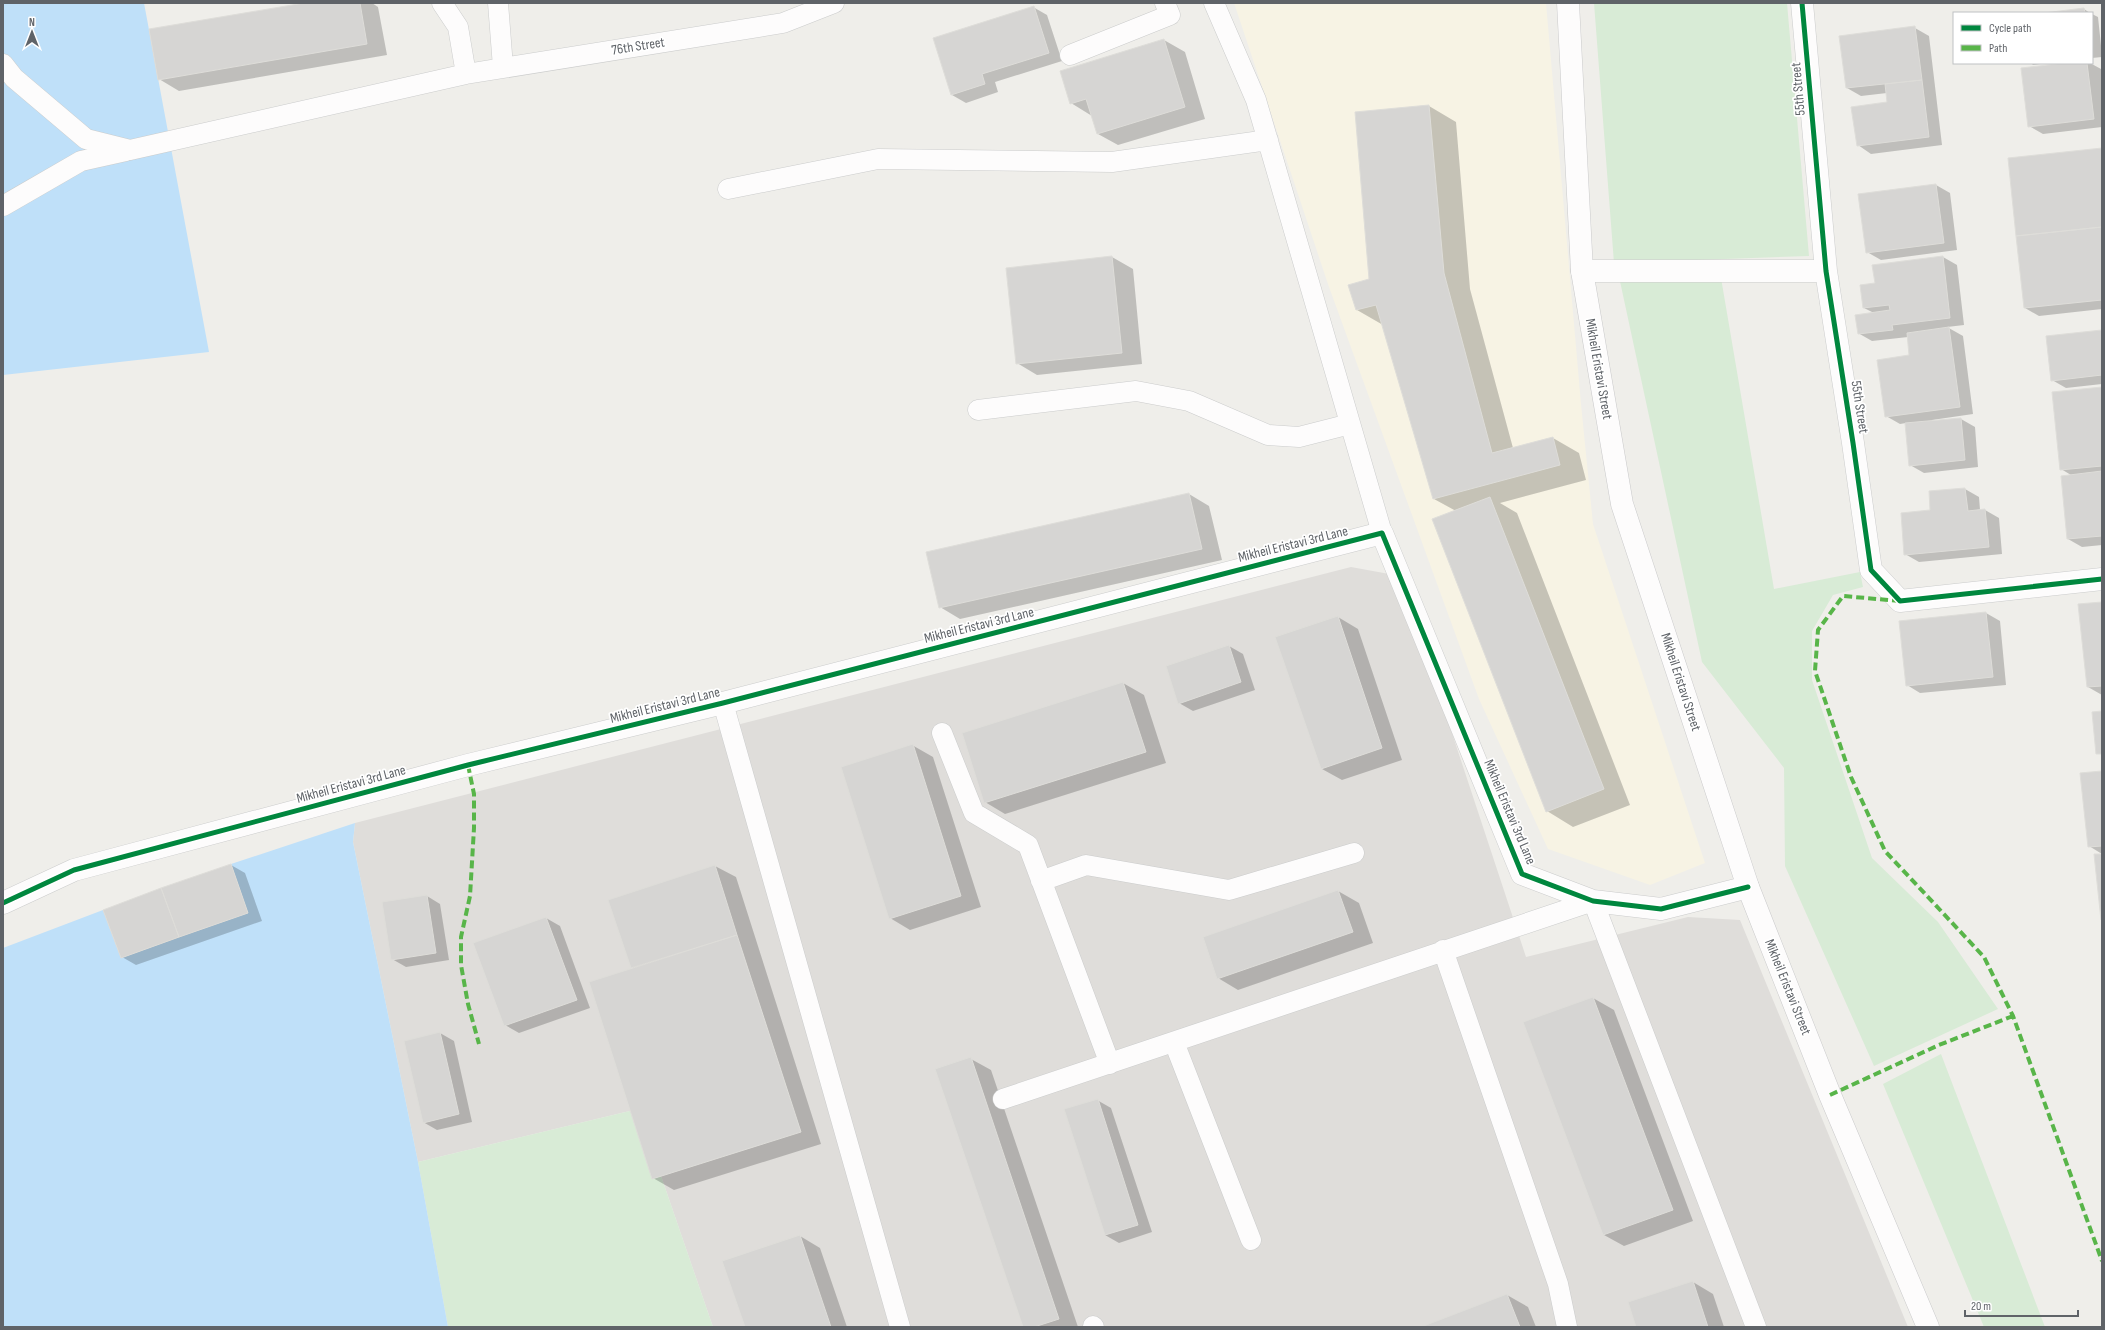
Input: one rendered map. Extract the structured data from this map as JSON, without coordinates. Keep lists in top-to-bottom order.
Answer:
{
  "streets": {
    "street": ["55th Street", "Mikheil Eristavi Street", "Mikheil Eristavi 3rd Lane"],
    "lane": ["76th Street"]
  },
  "crossings": [
    ["Mikheil Eristavi Street", "Mikheil Eristavi 3rd Lane"]
  ],
  "legend": ["Cycle path", "Path"],
  "scale_bar": "20 m",
  "north": "top"
}
